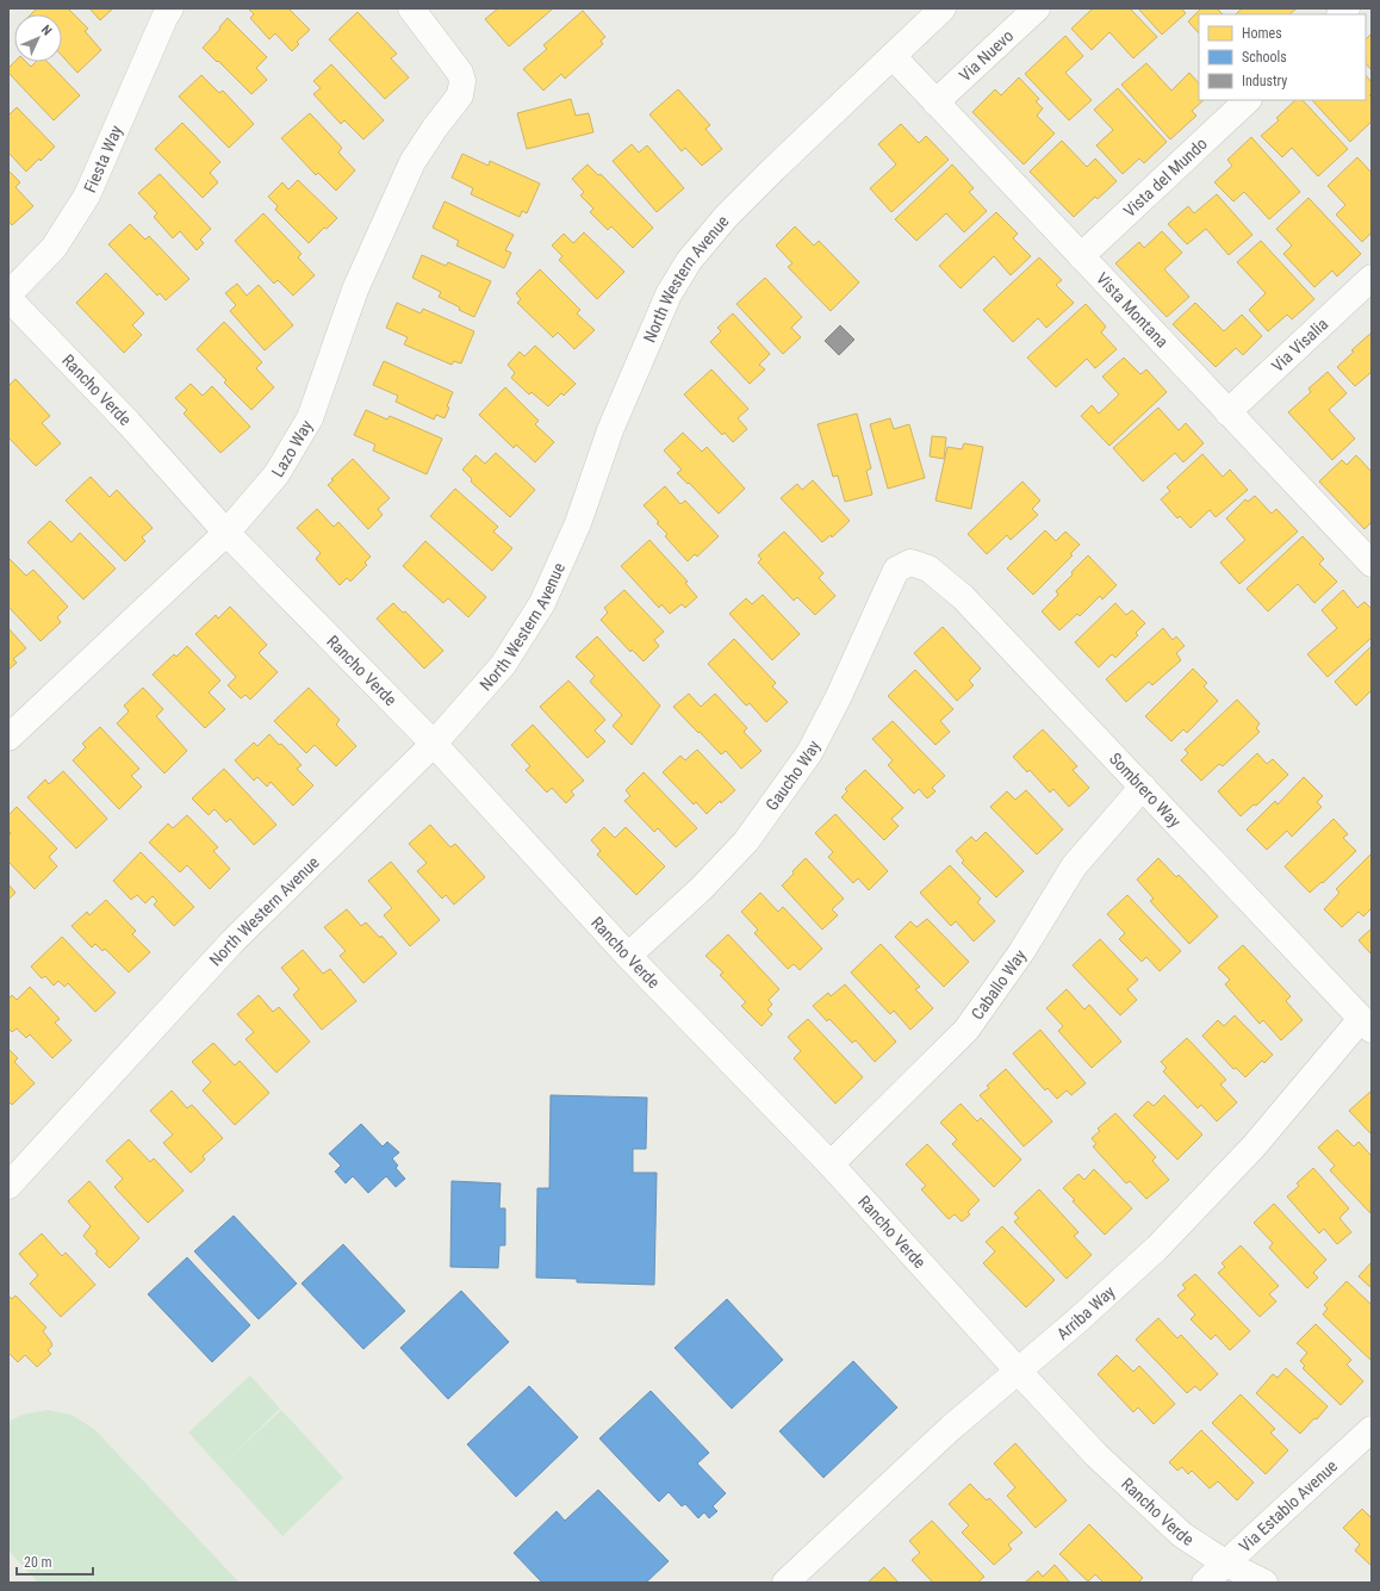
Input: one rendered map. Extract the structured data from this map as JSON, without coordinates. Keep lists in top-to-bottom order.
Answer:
{
  "streets": {
    "street": [
      "Via Nuevo",
      "Fiesta Way",
      "Vista del Mundo",
      "North Western Avenue",
      "Vista Montana",
      "Via Visalia",
      "Rancho Verde",
      "Lazo Way",
      "Gaucho Way",
      "Sombrero Way",
      "Caballo Way",
      "Arriba Way",
      "Via Establo Avenue"
    ]
  },
  "crossings": [
    ["Via Nuevo", "Vista Montana"],
    ["Vista del Mundo", "Vista Montana"],
    ["North Western Avenue", "Vista Montana"],
    ["North Western Avenue", "Rancho Verde"],
    ["Vista Montana", "Via Visalia"],
    ["Rancho Verde", "Lazo Way"],
    ["Rancho Verde", "Gaucho Way"],
    ["Rancho Verde", "Caballo Way"],
    ["Rancho Verde", "Arriba Way"],
    ["Rancho Verde", "Via Establo Avenue"],
    ["Gaucho Way", "Sombrero Way"],
    ["Sombrero Way", "Caballo Way"],
    ["Sombrero Way", "Arriba Way"]
  ],
  "legend": ["Homes", "Schools", "Industry"],
  "scale_bar": "20 m",
  "north": "top right"
}
